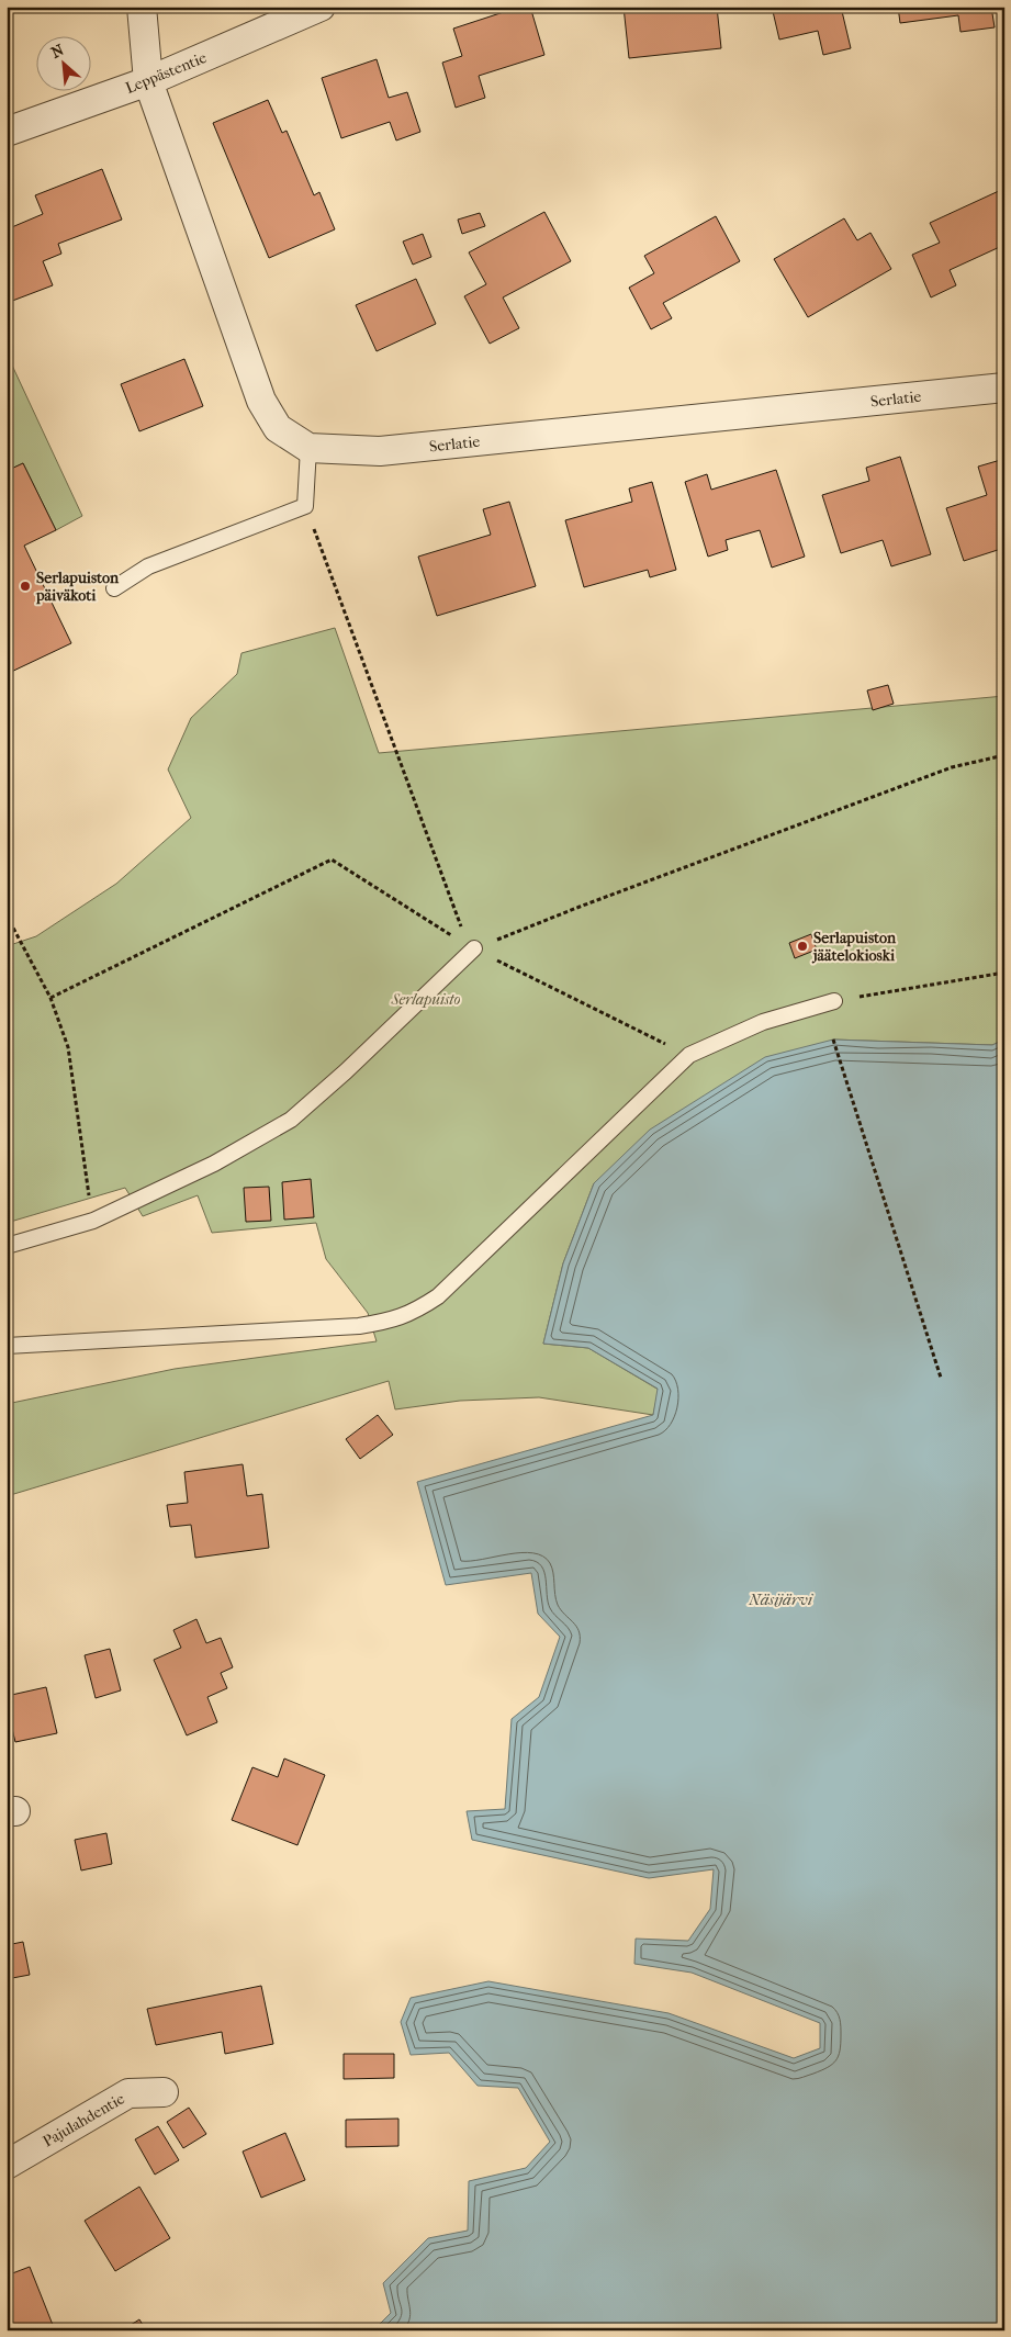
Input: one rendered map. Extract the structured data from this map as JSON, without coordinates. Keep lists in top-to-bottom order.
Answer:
{
  "streets": {
    "street": ["Leppästentie", "Serlatie", "Pajulahdentie"]
  },
  "water": ["Näsijärvi"],
  "parks": ["Serlapuisto"],
  "places": ["Serlapuiston päiväkoti", "Serlapuiston jäätelokioski"],
  "north": "top left"
}
